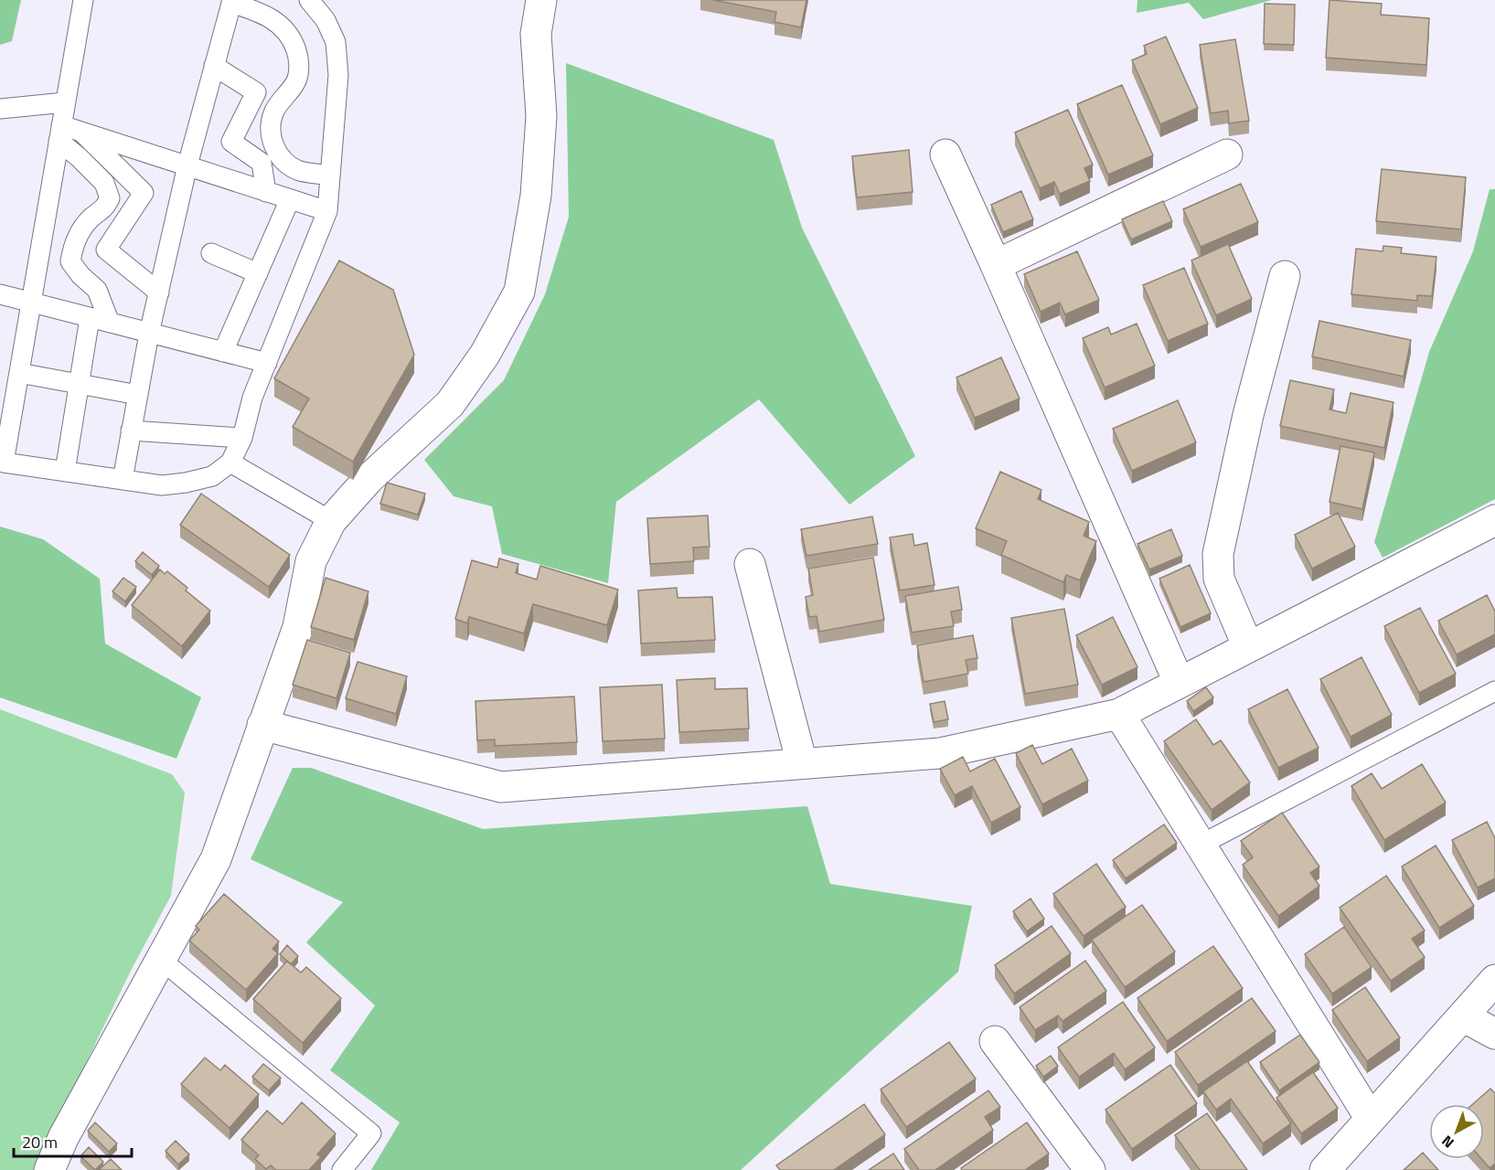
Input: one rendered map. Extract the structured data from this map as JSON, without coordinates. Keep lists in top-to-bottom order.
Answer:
{
  "scale_bar": "20 m",
  "north": "bottom left"
}
